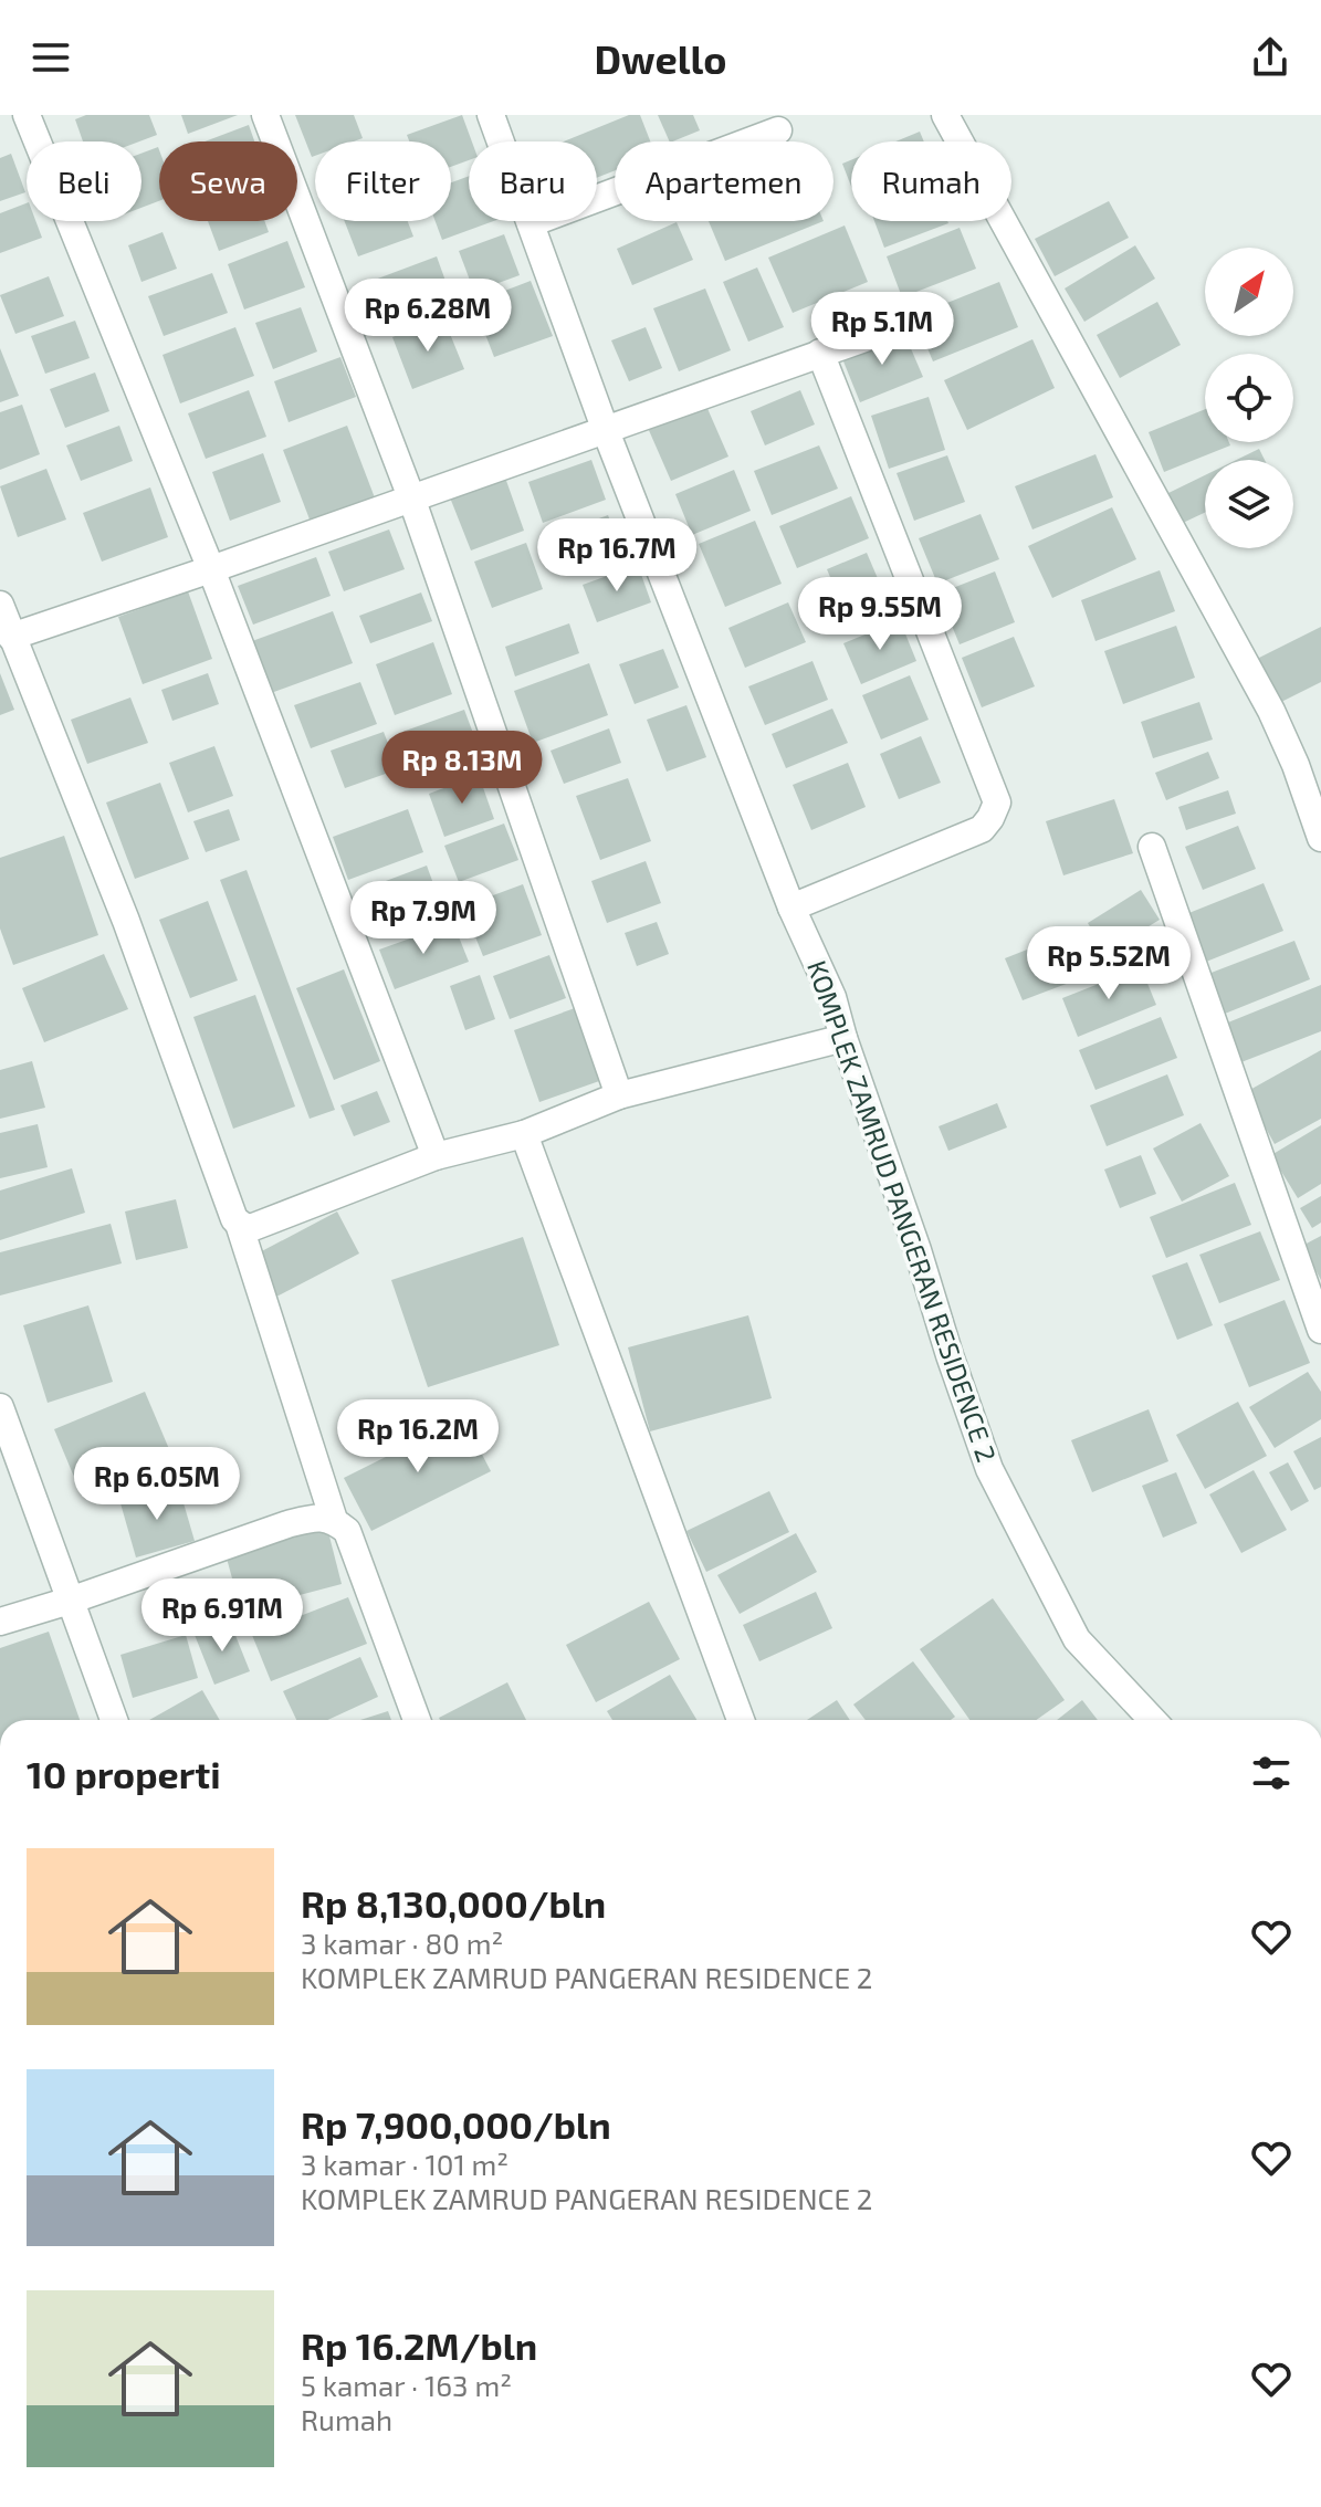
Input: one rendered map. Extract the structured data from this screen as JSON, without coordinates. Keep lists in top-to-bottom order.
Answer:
{
  "streets": {
    "street": ["KOMPLEK ZAMRUD PANGERAN RESIDENCE 2"]
  },
  "north": "top right",
  "page": {
    "header": "Dwello",
    "chip": [
      "Beli",
      "Sewa",
      "Filter",
      "Baru",
      "Apartemen",
      "Rumah"
    ],
    "price": [
      "Rp 6.28M",
      "Rp 5.1M",
      "Rp 16.7M",
      "Rp 9.55M",
      "Rp 8.13M",
      "Rp 7.9M",
      "Rp 5.52M",
      "Rp 16.2M",
      "Rp 6.05M",
      "Rp 6.91M"
    ],
    "heading": "10 properti",
    "list": [
      {
        "name": "Rp 8,130,000/bln",
        "note": "3 kamar · 80 m² · KOMPLEK ZAMRUD PANGERAN RESIDENCE 2"
      },
      {
        "name": "Rp 7,900,000/bln",
        "note": "3 kamar · 101 m² · KOMPLEK ZAMRUD PANGERAN RESIDENCE 2"
      },
      {
        "name": "Rp 16.2M/bln",
        "note": "5 kamar · 163 m² · Rumah"
      }
    ]
  }
}
